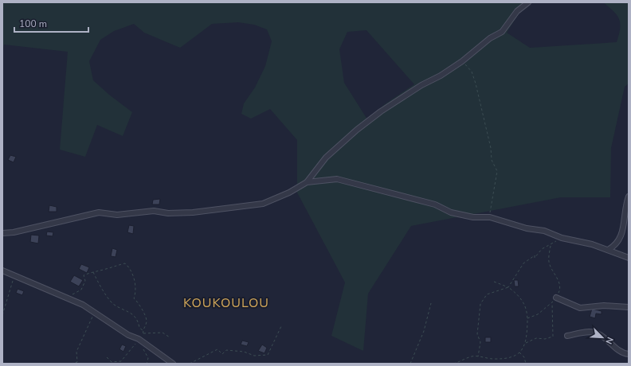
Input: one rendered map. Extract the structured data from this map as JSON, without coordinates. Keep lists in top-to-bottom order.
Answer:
{
  "districts": ["KOUKOULOU"],
  "scale_bar": "100 m",
  "north": "bottom right"
}
